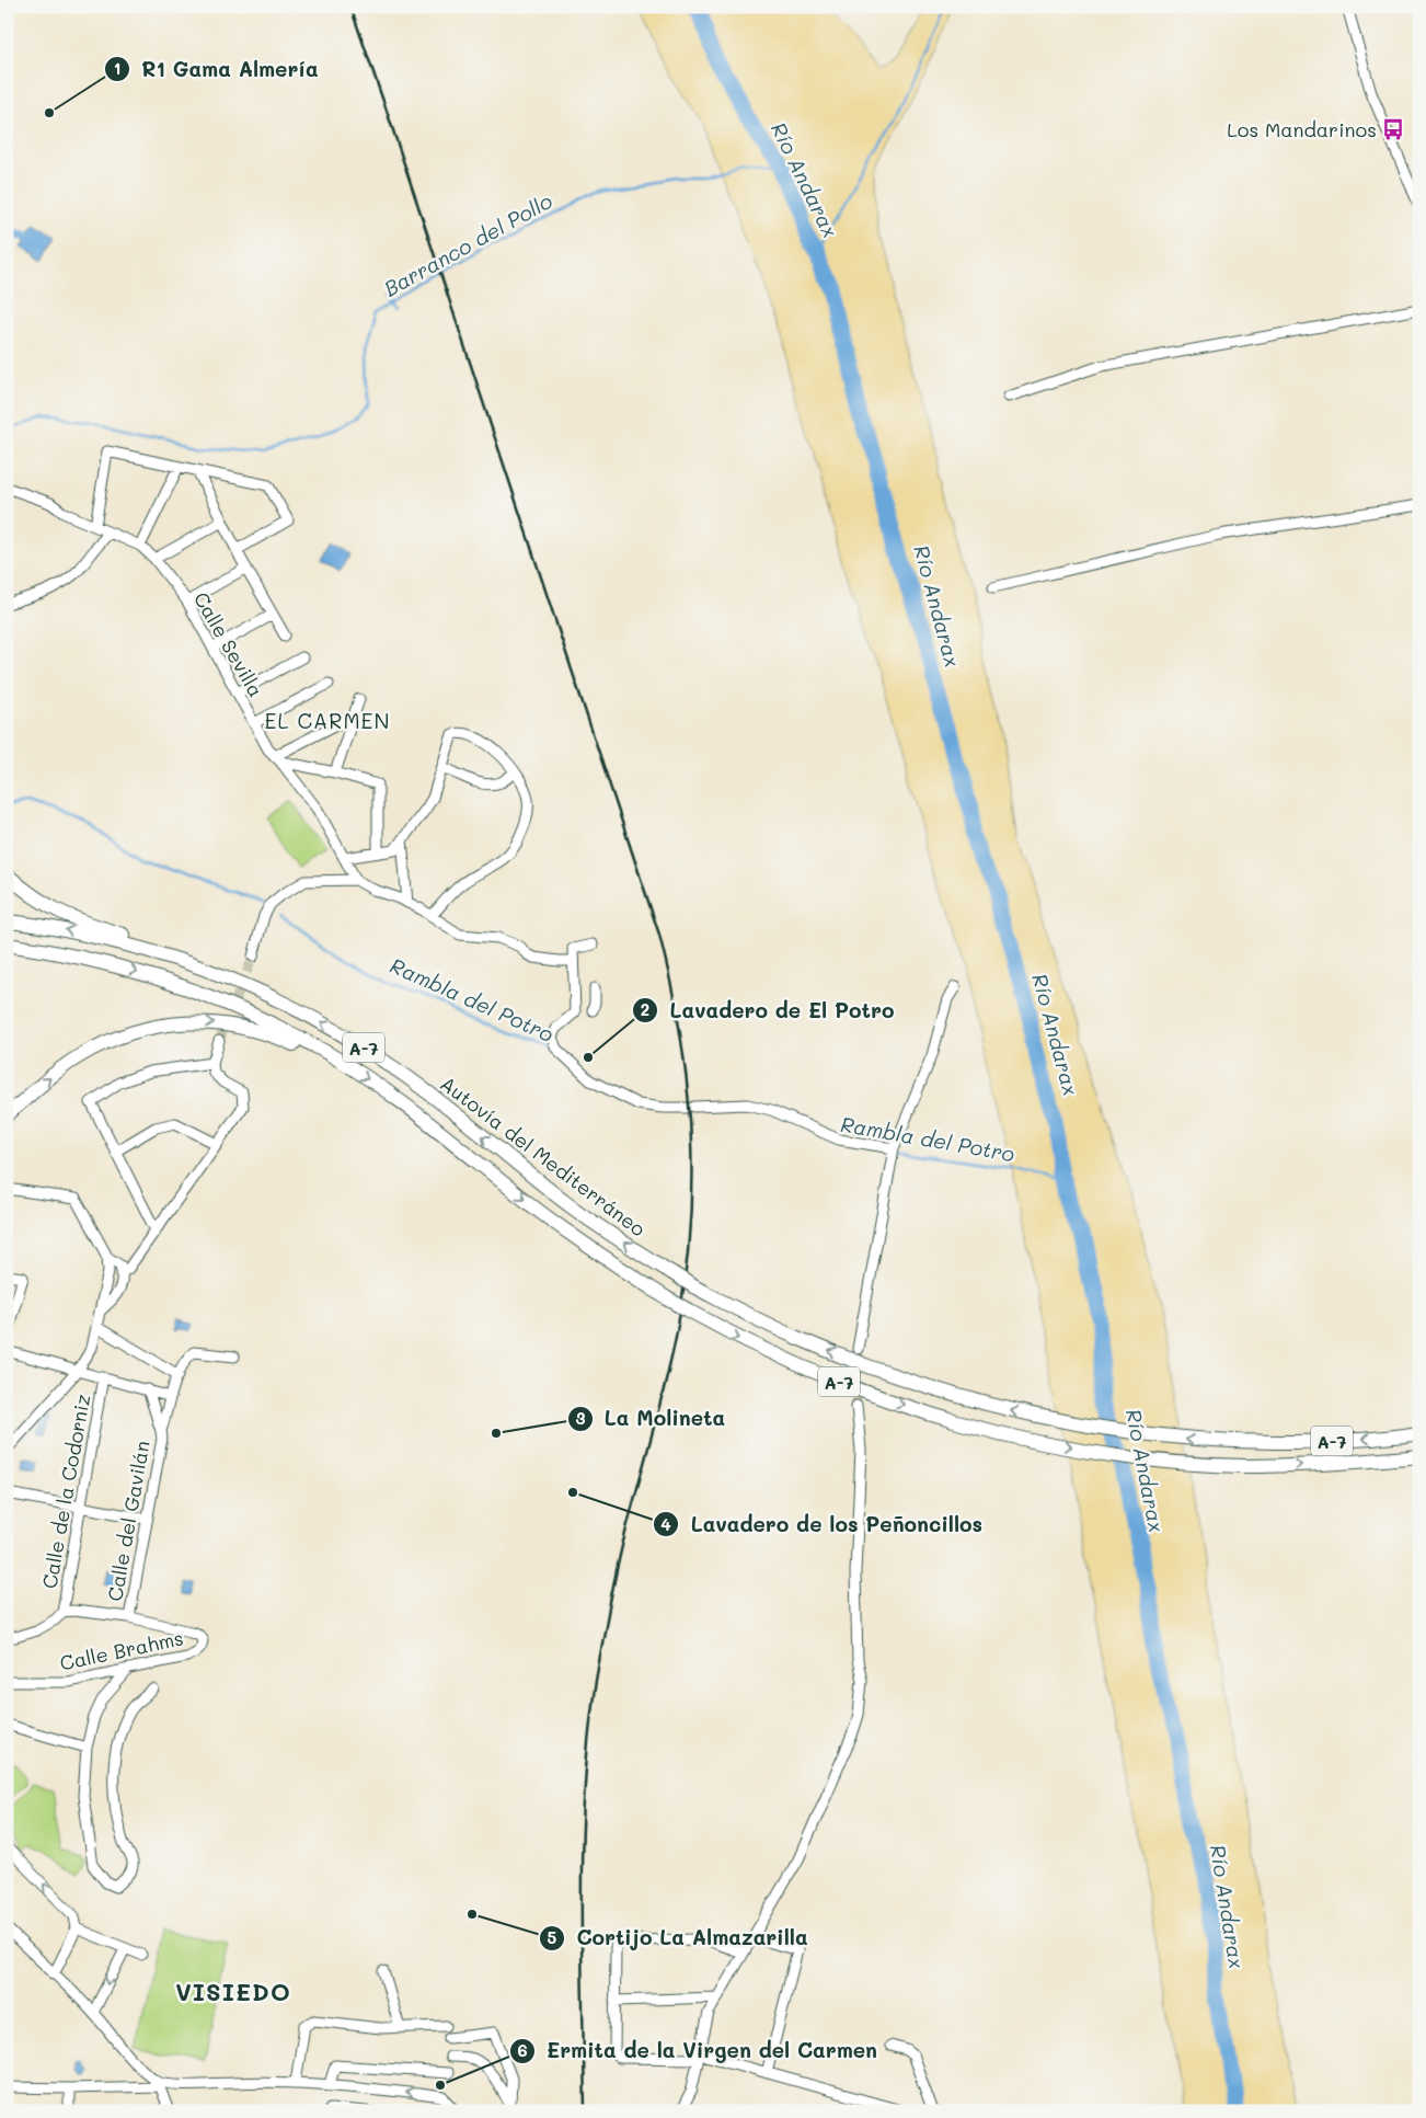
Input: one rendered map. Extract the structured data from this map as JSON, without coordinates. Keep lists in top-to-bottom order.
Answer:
{
  "streets": {
    "highway": ["A-7", "Autovía del Mediterráneo"],
    "street": [
      "Calle Sevilla",
      "Calle de la Codorniz",
      "Calle del Gavilán",
      "Calle Brahms"
    ]
  },
  "crossings": [
    ["Calle del Gavilán", "Calle Brahms"]
  ],
  "districts": ["EL CARMEN", "VISIEDO"],
  "water": ["Río Andarax", "Barranco del Pollo", "Rambla del Potro"],
  "places": {
    "other": [
      "R1 Gama Almería",
      "Lavadero de El Potro",
      "La Molineta",
      "Lavadero de los Peñoncillos",
      "Cortijo La Almazarilla",
      "Ermita de la Virgen del Carmen"
    ],
    "bus stop": ["Los Mandarinos"]
  }
}
